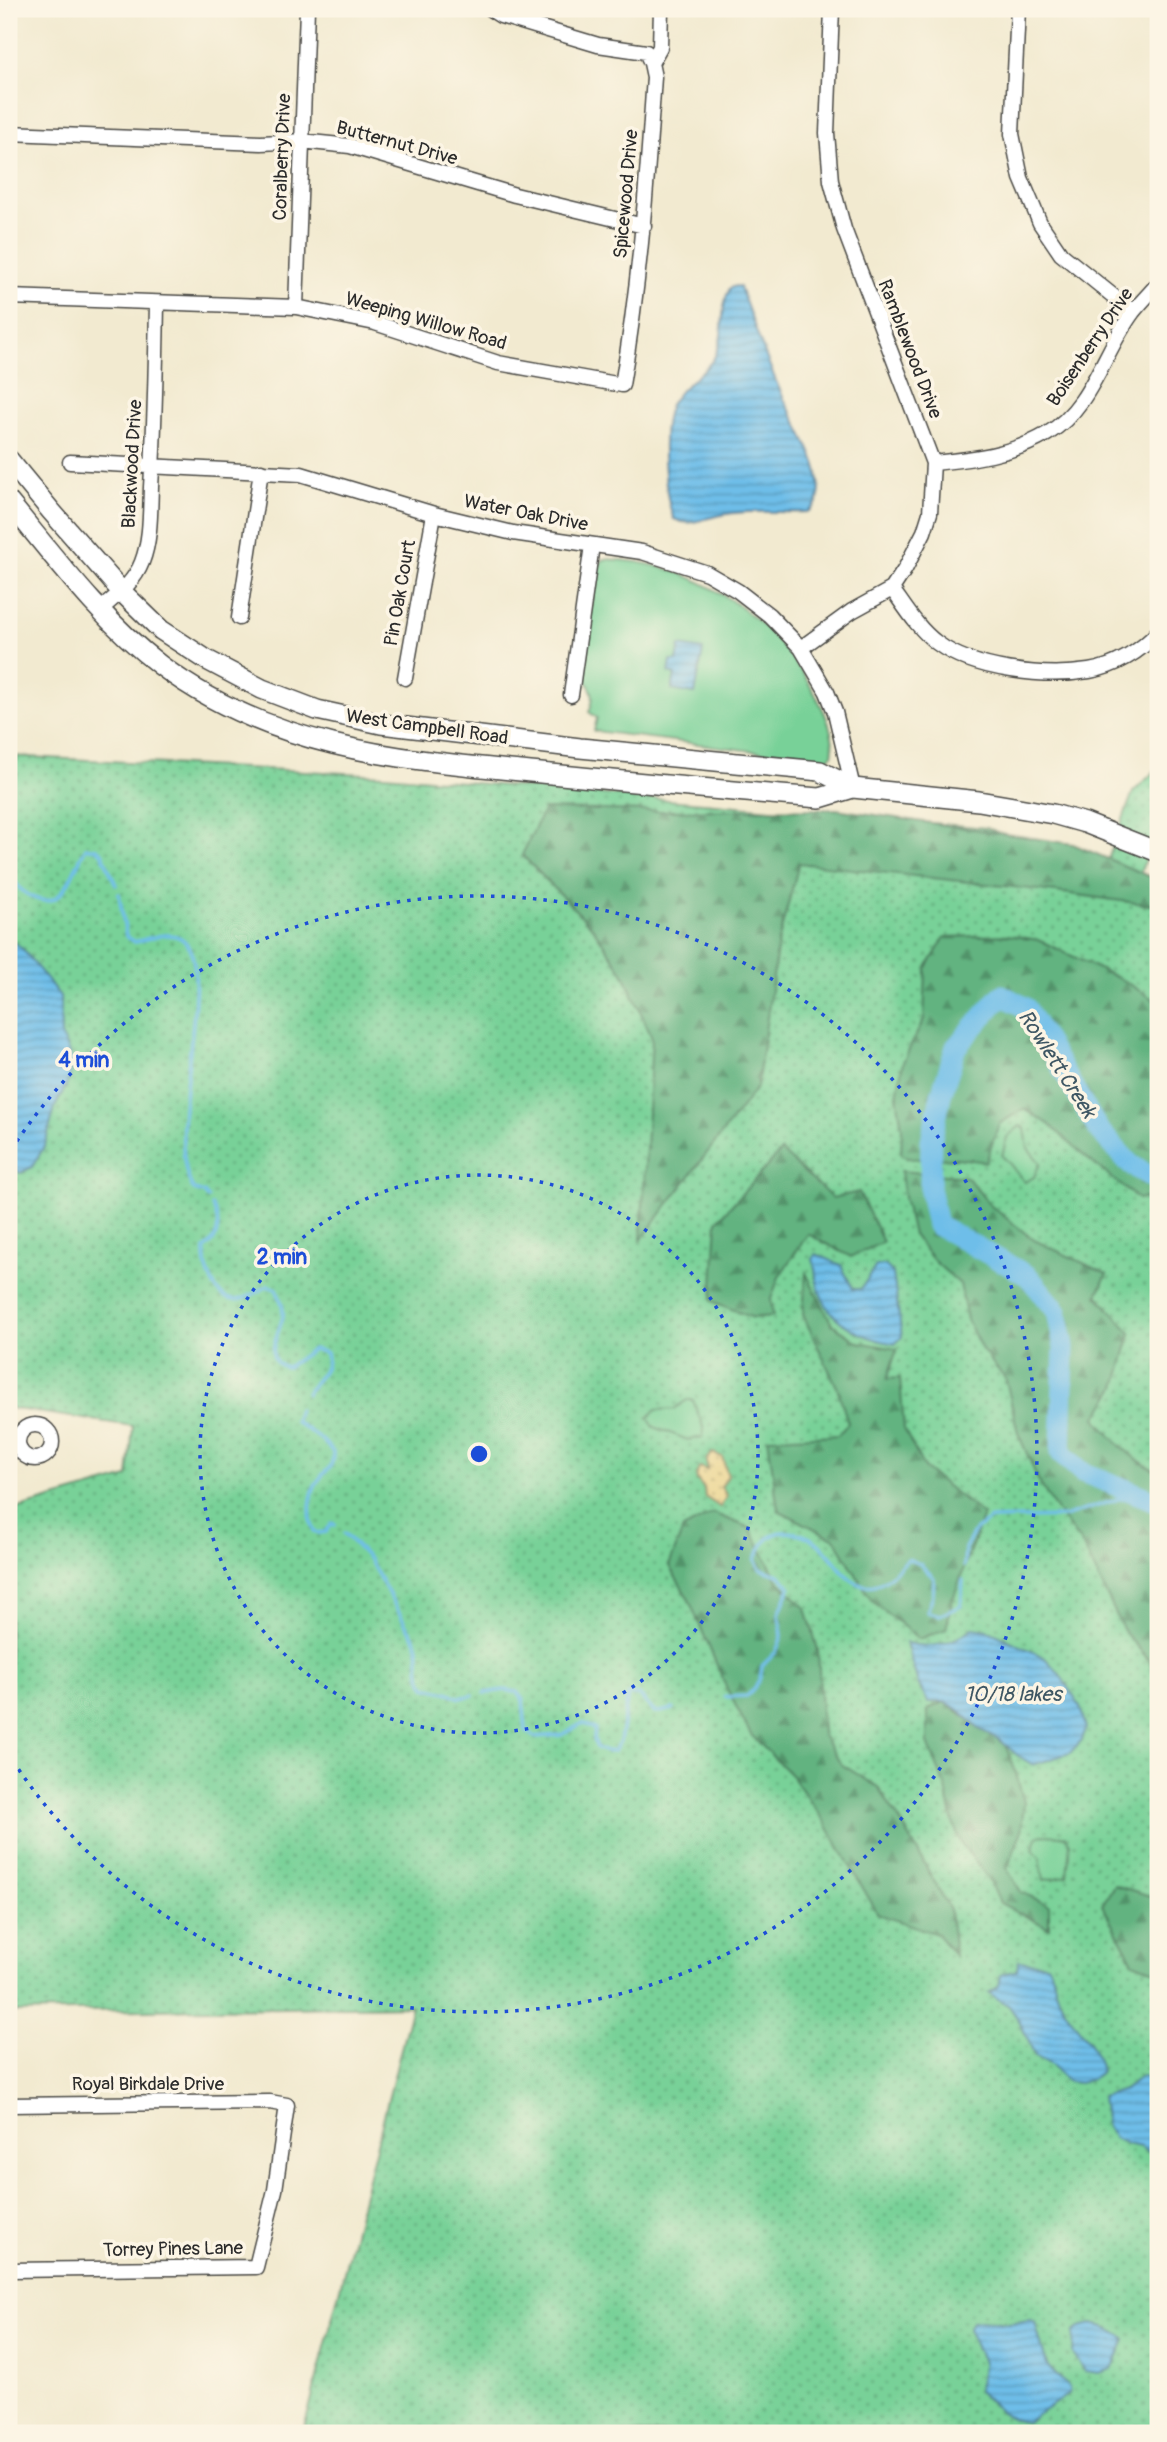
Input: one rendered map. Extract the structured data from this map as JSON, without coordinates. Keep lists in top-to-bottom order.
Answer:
{
  "streets": {
    "main road": ["West Campbell Road"],
    "street": [
      "Butternut Drive",
      "Coralberry Drive",
      "Spicewood Drive",
      "Weeping Willow Road",
      "Boisenberry Drive",
      "Ramblewood Drive",
      "Blackwood Drive",
      "Water Oak Drive",
      "Pin Oak Court",
      "Royal Birkdale Drive",
      "Torrey Pines Lane"
    ]
  },
  "crossings": [
    ["Butternut Drive", "Coralberry Drive"],
    ["Butternut Drive", "Spicewood Drive"],
    ["Coralberry Drive", "Weeping Willow Road"],
    ["Spicewood Drive", "Weeping Willow Road"],
    ["Weeping Willow Road", "Blackwood Drive"],
    ["Boisenberry Drive", "Ramblewood Drive"],
    ["Blackwood Drive", "Water Oak Drive"],
    ["Blackwood Drive", "West Campbell Road"],
    ["Water Oak Drive", "Pin Oak Court"],
    ["Water Oak Drive", "West Campbell Road"],
    ["Royal Birkdale Drive", "Torrey Pines Lane"]
  ],
  "water": ["Rowlett Creek", "10/18 lakes"],
  "rings": ["4 min", "2 min"]
}
